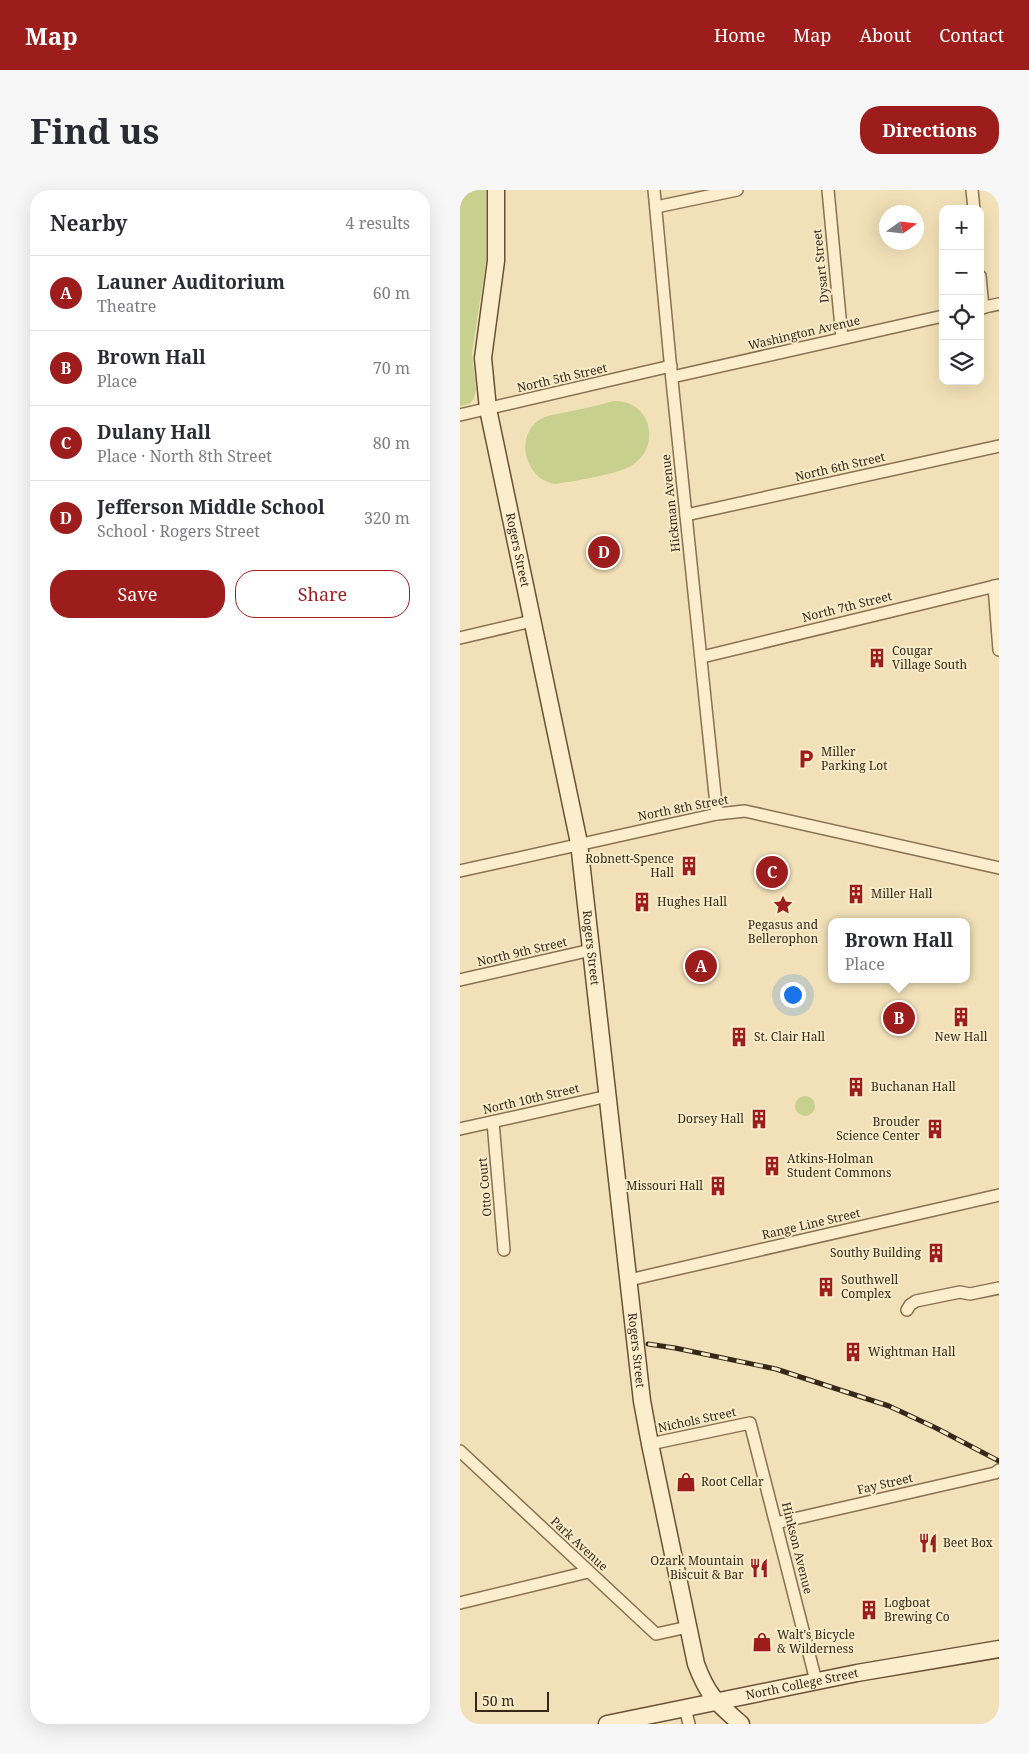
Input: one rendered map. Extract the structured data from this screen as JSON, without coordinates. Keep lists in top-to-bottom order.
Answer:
{
  "streets": {
    "street": [
      "Dysart Street",
      "Washington Avenue",
      "North 5th Street",
      "North 6th Street",
      "Hickman Avenue",
      "Rogers Street",
      "North 7th Street",
      "North 8th Street",
      "North 9th Street",
      "North 10th Street",
      "Otto Court",
      "Range Line Street",
      "Nichols Street",
      "Fay Street",
      "Park Avenue",
      "Hinkson Avenue",
      "North College Street"
    ]
  },
  "crossings": [
    ["Dysart Street", "Washington Avenue"],
    ["Washington Avenue", "North 5th Street"],
    ["Washington Avenue", "Hickman Avenue"],
    ["North 5th Street", "Hickman Avenue"],
    ["North 5th Street", "Rogers Street"],
    ["North 6th Street", "Hickman Avenue"],
    ["Hickman Avenue", "North 7th Street"],
    ["Hickman Avenue", "North 8th Street"],
    ["Rogers Street", "North 8th Street"],
    ["Rogers Street", "North 9th Street"],
    ["Rogers Street", "North 10th Street"],
    ["Rogers Street", "Range Line Street"],
    ["Rogers Street", "Nichols Street"],
    ["Rogers Street", "Park Avenue"],
    ["Rogers Street", "North College Street"],
    ["North 10th Street", "Otto Court"],
    ["Nichols Street", "Hinkson Avenue"],
    ["Fay Street", "Hinkson Avenue"],
    ["Hinkson Avenue", "North College Street"]
  ],
  "places": {
    "building": [
      "Cougar Village South",
      "Robnett-Spence Hall",
      "Miller Hall",
      "Hughes Hall",
      "New Hall",
      "St. Clair Hall",
      "Buchanan Hall",
      "Dorsey Hall",
      "Brouder Science Center",
      "Atkins-Holman Student Commons",
      "Missouri Hall",
      "Southy Building",
      "Southwell Complex",
      "Wightman Hall",
      "Logboat Brewing Co"
    ],
    "parking": ["Miller Parking Lot"],
    "place": ["Pegasus and Bellerophon"],
    "shop": ["Root Cellar", "Walt's Bicycle & Wilderness"],
    "restaurant": ["Beet Box", "Ozark Mountain Biscuit & Bar"]
  },
  "scale_bar": "50 m",
  "north": "right",
  "page": {
    "header": "Map",
    "nav": [
      "Home",
      "Map",
      "About",
      "Contact"
    ],
    "buttons": [
      "Directions",
      ["Save", "Share"]
    ],
    "title": "Find us",
    "heading": ["Nearby", "4 results"],
    "map_buttons": ["+", "−"],
    "list": [
      {
        "mark": "A",
        "name": "Launer Auditorium",
        "note": "Theatre",
        "value": "60 m"
      },
      {
        "mark": "B",
        "name": "Brown Hall",
        "note": "Place",
        "value": "70 m"
      },
      {
        "mark": "C",
        "name": "Dulany Hall",
        "note": "Place · North 8th Street",
        "value": "80 m"
      },
      {
        "mark": "D",
        "name": "Jefferson Middle School",
        "note": "School · Rogers Street",
        "value": "320 m"
      }
    ],
    "pins": [
      "D",
      "C",
      "A",
      "B"
    ],
    "popup": ["Brown Hall", "Place"],
    "scale": "50 m"
  }
}
